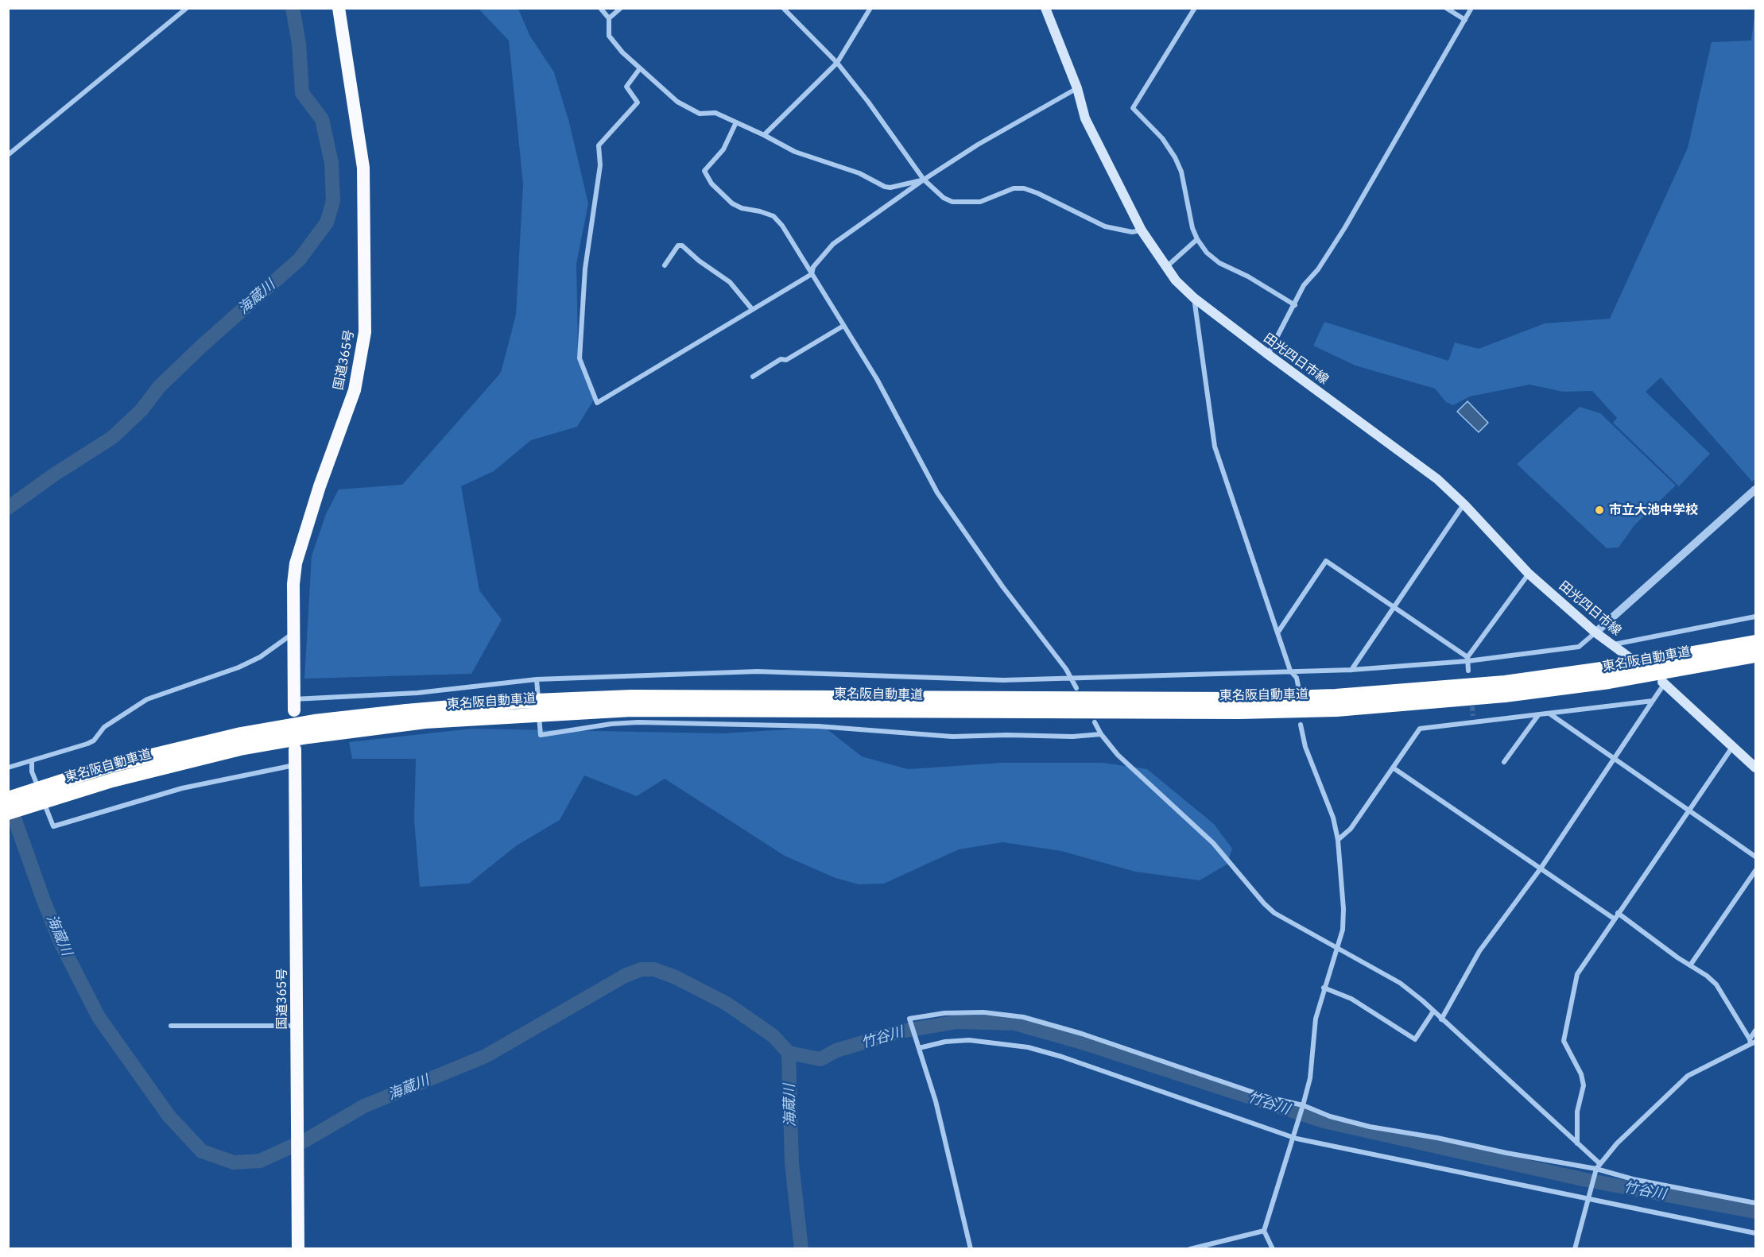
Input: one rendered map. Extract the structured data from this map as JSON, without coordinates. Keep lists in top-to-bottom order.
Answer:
{
  "streets": {
    "highway": ["国道365号", "東名阪自動車道"],
    "main road": ["田光四日市線"]
  },
  "water": ["海蔵川", "竹谷川"],
  "places": ["市立大池中学校"]
}
